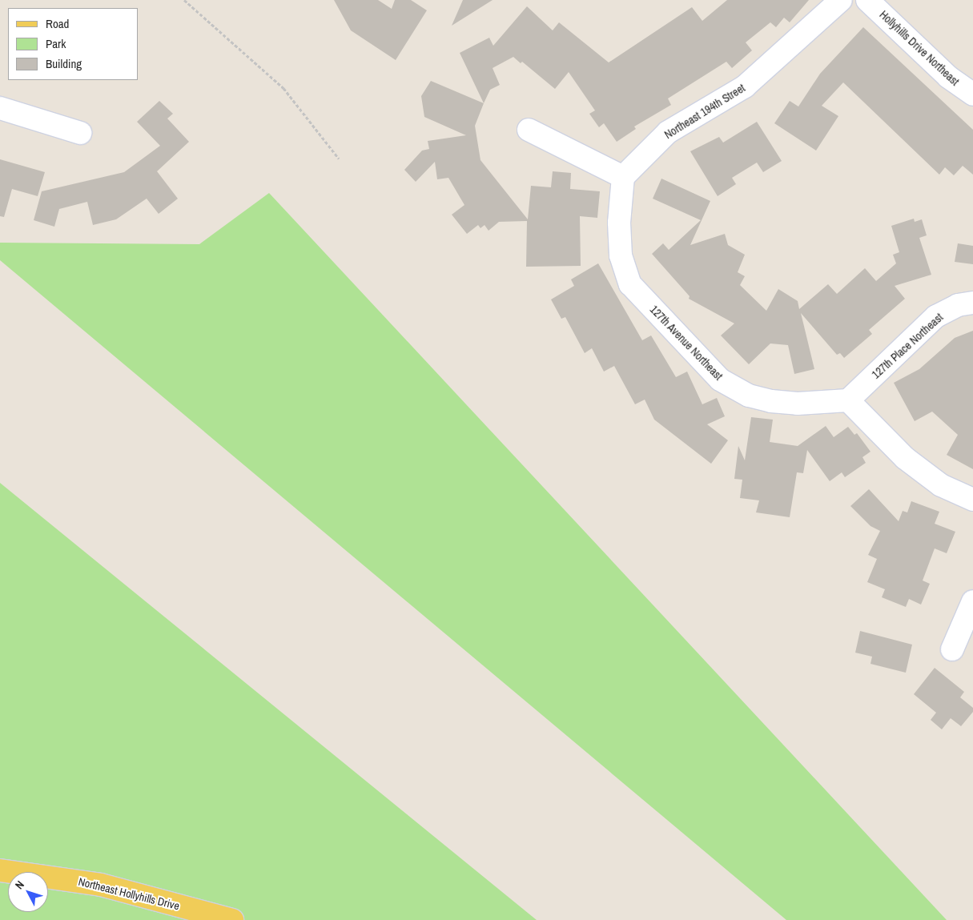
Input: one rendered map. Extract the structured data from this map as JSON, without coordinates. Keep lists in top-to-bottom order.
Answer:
{
  "streets": {
    "main road": ["Northeast Hollyhills Drive"],
    "street": [
      "Hollyhills Drive Northeast",
      "Northeast 194th Street",
      "127th Avenue Northeast",
      "127th Place Northeast"
    ]
  },
  "crossings": [
    ["Northeast 194th Street", "127th Avenue Northeast"],
    ["127th Avenue Northeast", "127th Place Northeast"]
  ],
  "legend": ["Road", "Park", "Building"],
  "north": "top left"
}
